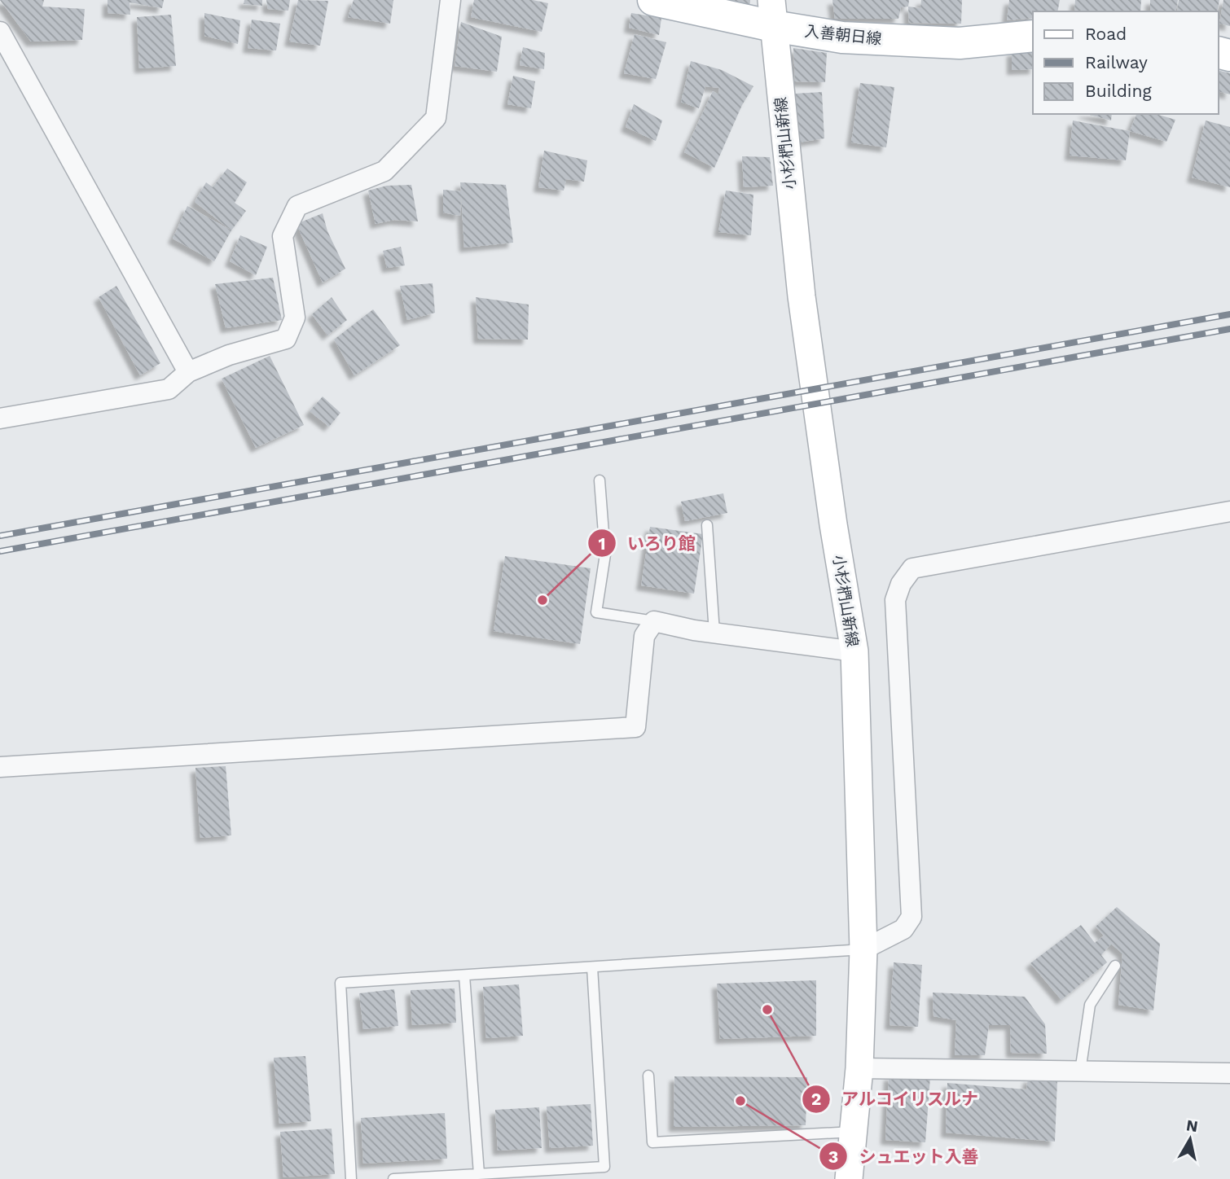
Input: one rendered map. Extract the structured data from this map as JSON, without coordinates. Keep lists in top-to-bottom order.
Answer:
{
  "streets": {
    "main road": ["入善朝日線", "小杉椚山新線"]
  },
  "crossings": [
    ["入善朝日線", "小杉椚山新線"]
  ],
  "places": ["いろり館", "アルコイリスルナ", "シュエット入善"],
  "legend": ["Road", "Railway", "Building"],
  "north": "top"
}
